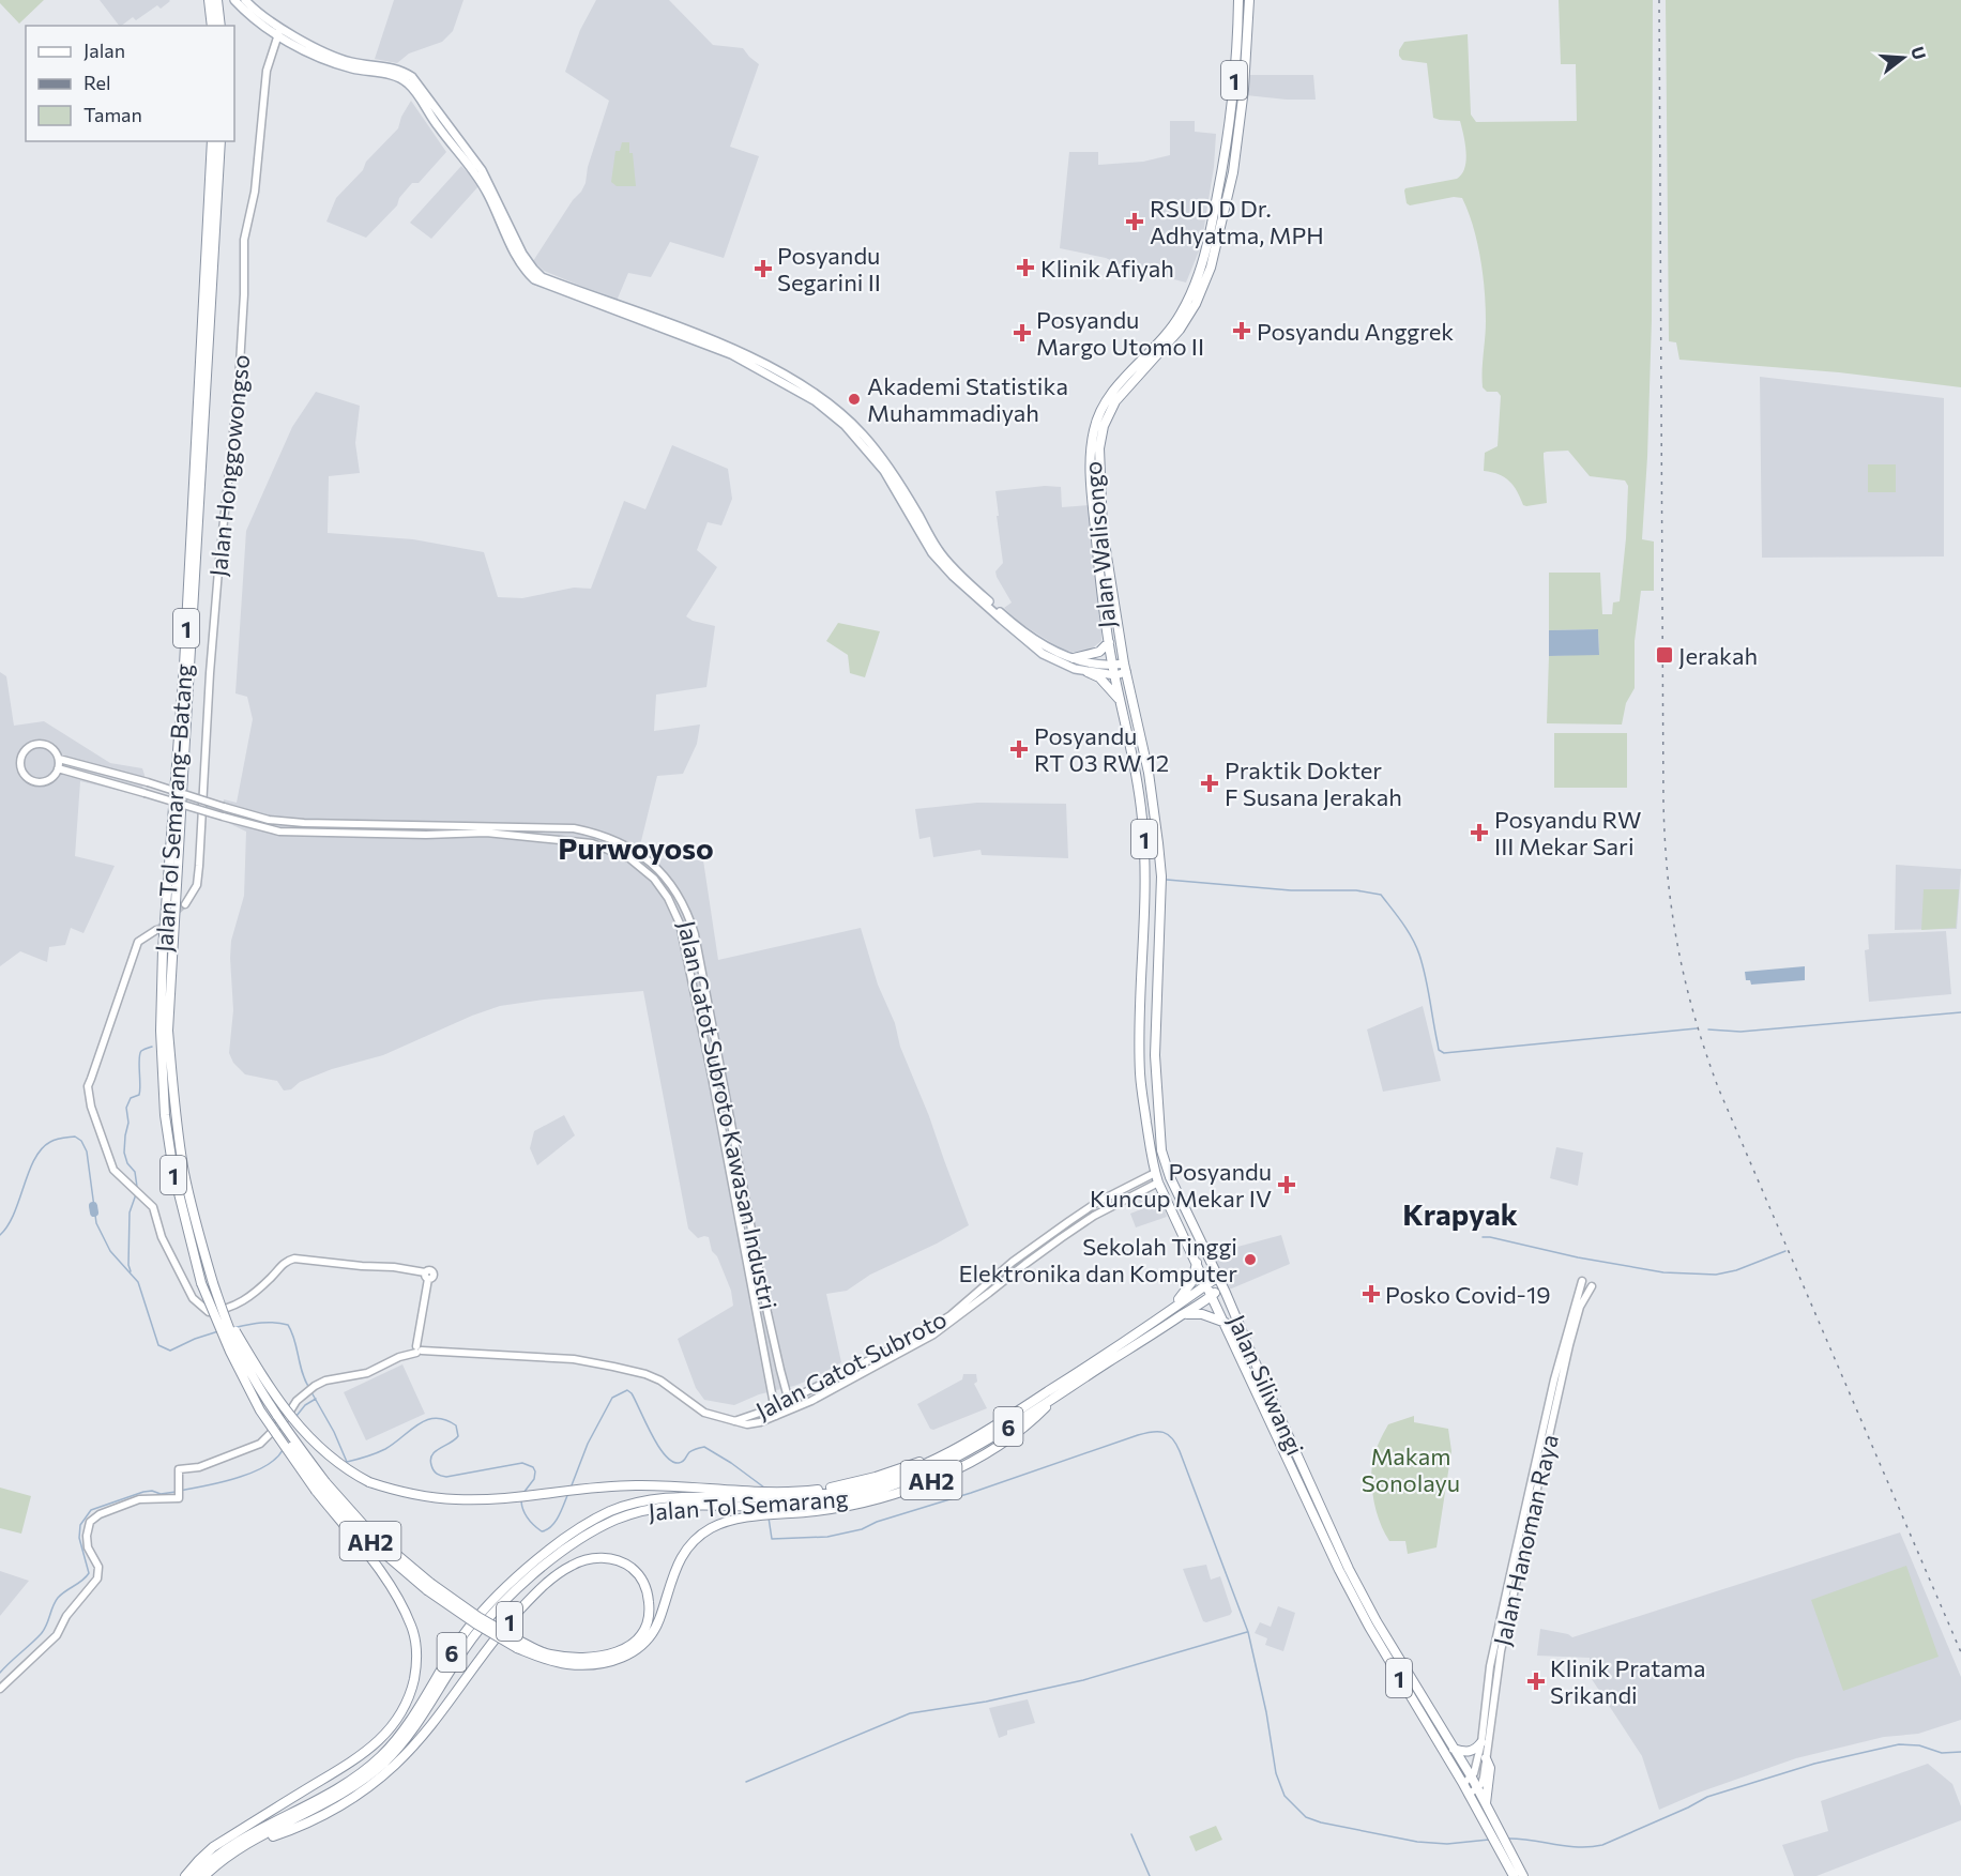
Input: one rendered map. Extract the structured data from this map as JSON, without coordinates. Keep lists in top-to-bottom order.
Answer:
{
  "streets": {
    "highway": [
      "1",
      "Jalan Walisongo",
      "Jalan Tol Semarang–Batang",
      "Jalan Siliwangi",
      "6",
      "Jalan Tol Semarang"
    ],
    "street": [
      "Jalan Honggowongso",
      "Jalan Gatot Subroto Kawasan Industri",
      "Jalan Gatot Subroto",
      "Jalan Hanoman Raya"
    ]
  },
  "crossings": [
    ["1", "Jalan Tol Semarang–Batang"],
    ["1", "Jalan Tol Semarang"],
    ["Jalan Walisongo", "Jalan Siliwangi"],
    ["Jalan Gatot Subroto Kawasan Industri", "Jalan Gatot Subroto"],
    ["Jalan Gatot Subroto", "Jalan Siliwangi"],
    ["Jalan Siliwangi", "Jalan Tol Semarang"],
    ["Jalan Siliwangi", "Jalan Hanoman Raya"]
  ],
  "districts": ["Purwoyoso", "Krapyak"],
  "parks": ["Makam Sonolayu"],
  "places": {
    "health": [
      "RSUD D Dr. Adhyatma, MPH",
      "Klinik Afiyah",
      "Posyandu Segarini II",
      "Posyandu Anggrek",
      "Posyandu Margo Utomo II",
      "Posyandu RT 03 RW 12",
      "Praktik Dokter F Susana Jerakah",
      "Posyandu RW III Mekar Sari",
      "Posyandu Kuncup Mekar IV",
      "Posko Covid-19",
      "Klinik Pratama Srikandi"
    ],
    "other": ["Akademi Statistika Muhammadiyah", "Sekolah Tinggi Elektronika dan Komputer"],
    "transit": ["Jerakah"]
  },
  "legend": ["Jalan", "Rel", "Taman"],
  "north": "right"
}
